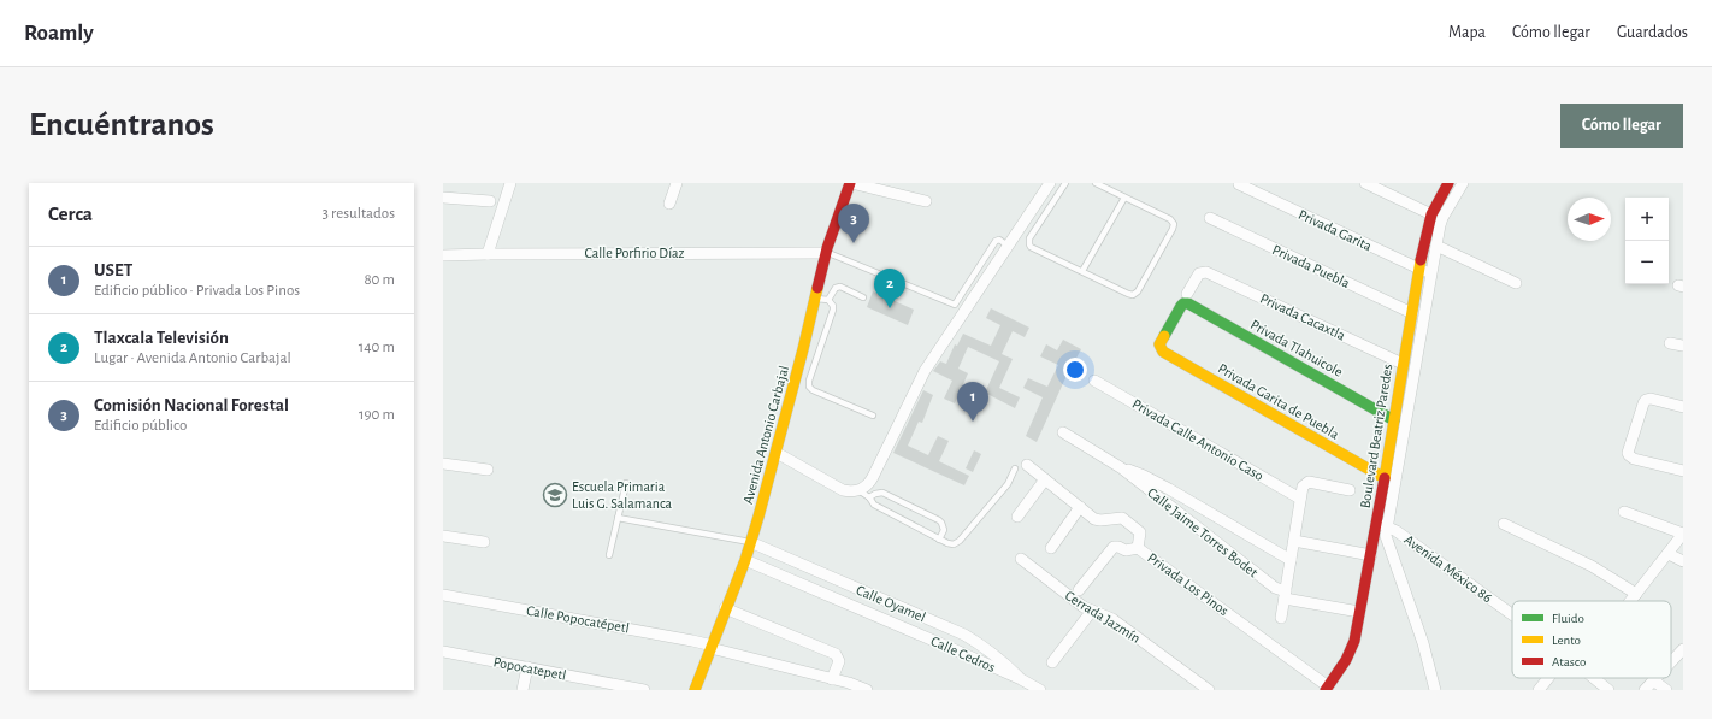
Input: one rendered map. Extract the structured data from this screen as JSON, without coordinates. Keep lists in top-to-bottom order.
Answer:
{
  "streets": {
    "street": [
      "Privada Garita",
      "Calle Porfirio Díaz",
      "Privada Puebla",
      "Privada Cacaxtla",
      "Privada Tlahuicole",
      "Privada Garita de Puebla",
      "Avenida Antonio Carbajal",
      "Boulevard Beatriz Paredes",
      "Privada Calle Antonio Caso",
      "Calle Jaime Torres Bodet",
      "Avenida México 86",
      "Privada Los Pinos",
      "Calle Oyamel",
      "Cerrada Jazmín",
      "Calle Popocatépetl",
      "Calle Cedros",
      "Popocatepetl"
    ]
  },
  "crossings": [
    ["Privada Garita", "Boulevard Beatriz Paredes"],
    ["Calle Porfirio Díaz", "Avenida Antonio Carbajal"],
    ["Privada Puebla", "Boulevard Beatriz Paredes"],
    ["Privada Cacaxtla", "Privada Tlahuicole"],
    ["Privada Cacaxtla", "Privada Garita de Puebla"],
    ["Privada Cacaxtla", "Boulevard Beatriz Paredes"],
    ["Privada Tlahuicole", "Privada Garita de Puebla"],
    ["Privada Tlahuicole", "Boulevard Beatriz Paredes"],
    ["Privada Garita de Puebla", "Boulevard Beatriz Paredes"],
    ["Avenida Antonio Carbajal", "Calle Oyamel"],
    ["Avenida Antonio Carbajal", "Calle Popocatépetl"],
    ["Avenida Antonio Carbajal", "Calle Cedros"],
    ["Boulevard Beatriz Paredes", "Calle Jaime Torres Bodet"],
    ["Boulevard Beatriz Paredes", "Avenida México 86"],
    ["Boulevard Beatriz Paredes", "Privada Los Pinos"],
    ["Calle Oyamel", "Calle Cedros"]
  ],
  "places": {
    "school or university": ["Escuela Primaria Luis G. Salamanca"]
  },
  "legend": ["Fluido", "Lento", "Atasco"],
  "north": "right",
  "page": {
    "header": "Roamly",
    "nav": ["Mapa", "Cómo llegar", "Guardados"],
    "buttons": "Cómo llegar",
    "title": "Encuéntranos",
    "heading": ["Cerca", "3 resultados"],
    "map_buttons": ["+", "−"],
    "pins": ["3", "2", "1"],
    "list": [
      {
        "mark": "1",
        "name": "USET",
        "note": "Edificio público · Privada Los Pinos",
        "value": "80 m"
      },
      {
        "mark": "2",
        "name": "Tlaxcala Televisión",
        "note": "Lugar · Avenida Antonio Carbajal",
        "value": "140 m"
      },
      {
        "mark": "3",
        "name": "Comisión Nacional Forestal",
        "note": "Edificio público",
        "value": "190 m"
      }
    ]
  }
}
